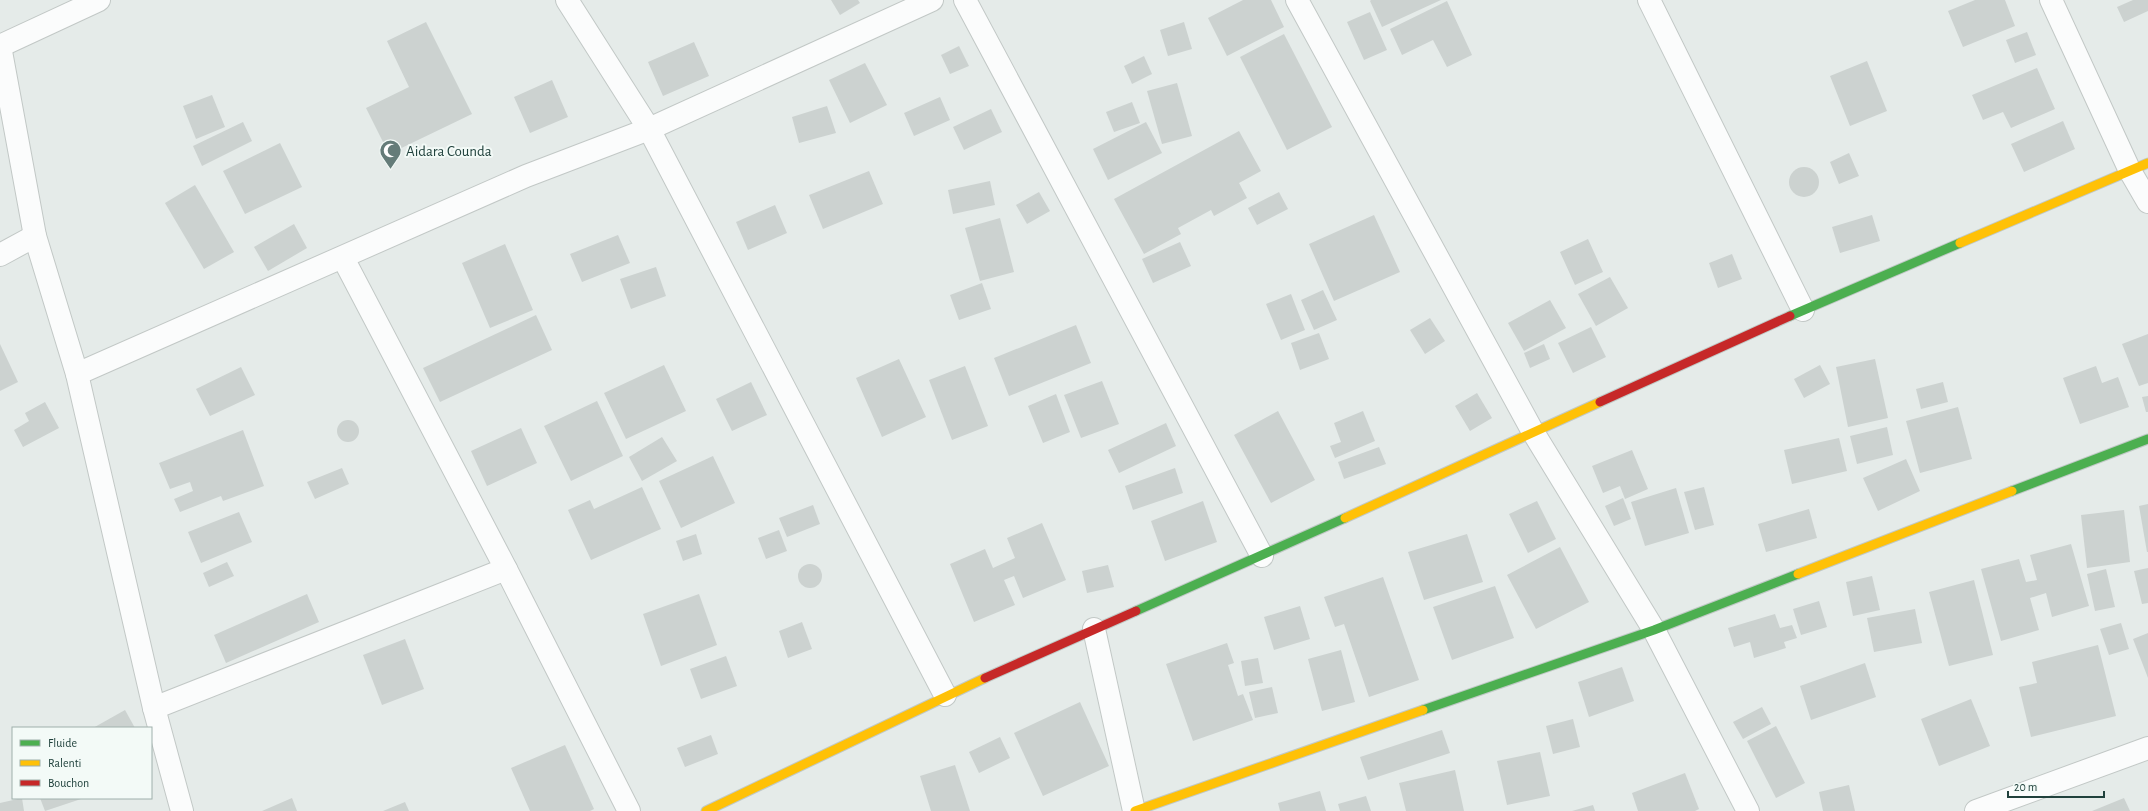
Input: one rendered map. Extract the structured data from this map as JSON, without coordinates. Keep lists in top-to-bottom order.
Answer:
{
  "places": {
    "mosque": ["Aidara Counda"]
  },
  "legend": ["Fluide", "Ralenti", "Bouchon"],
  "scale_bar": "20 m"
}
